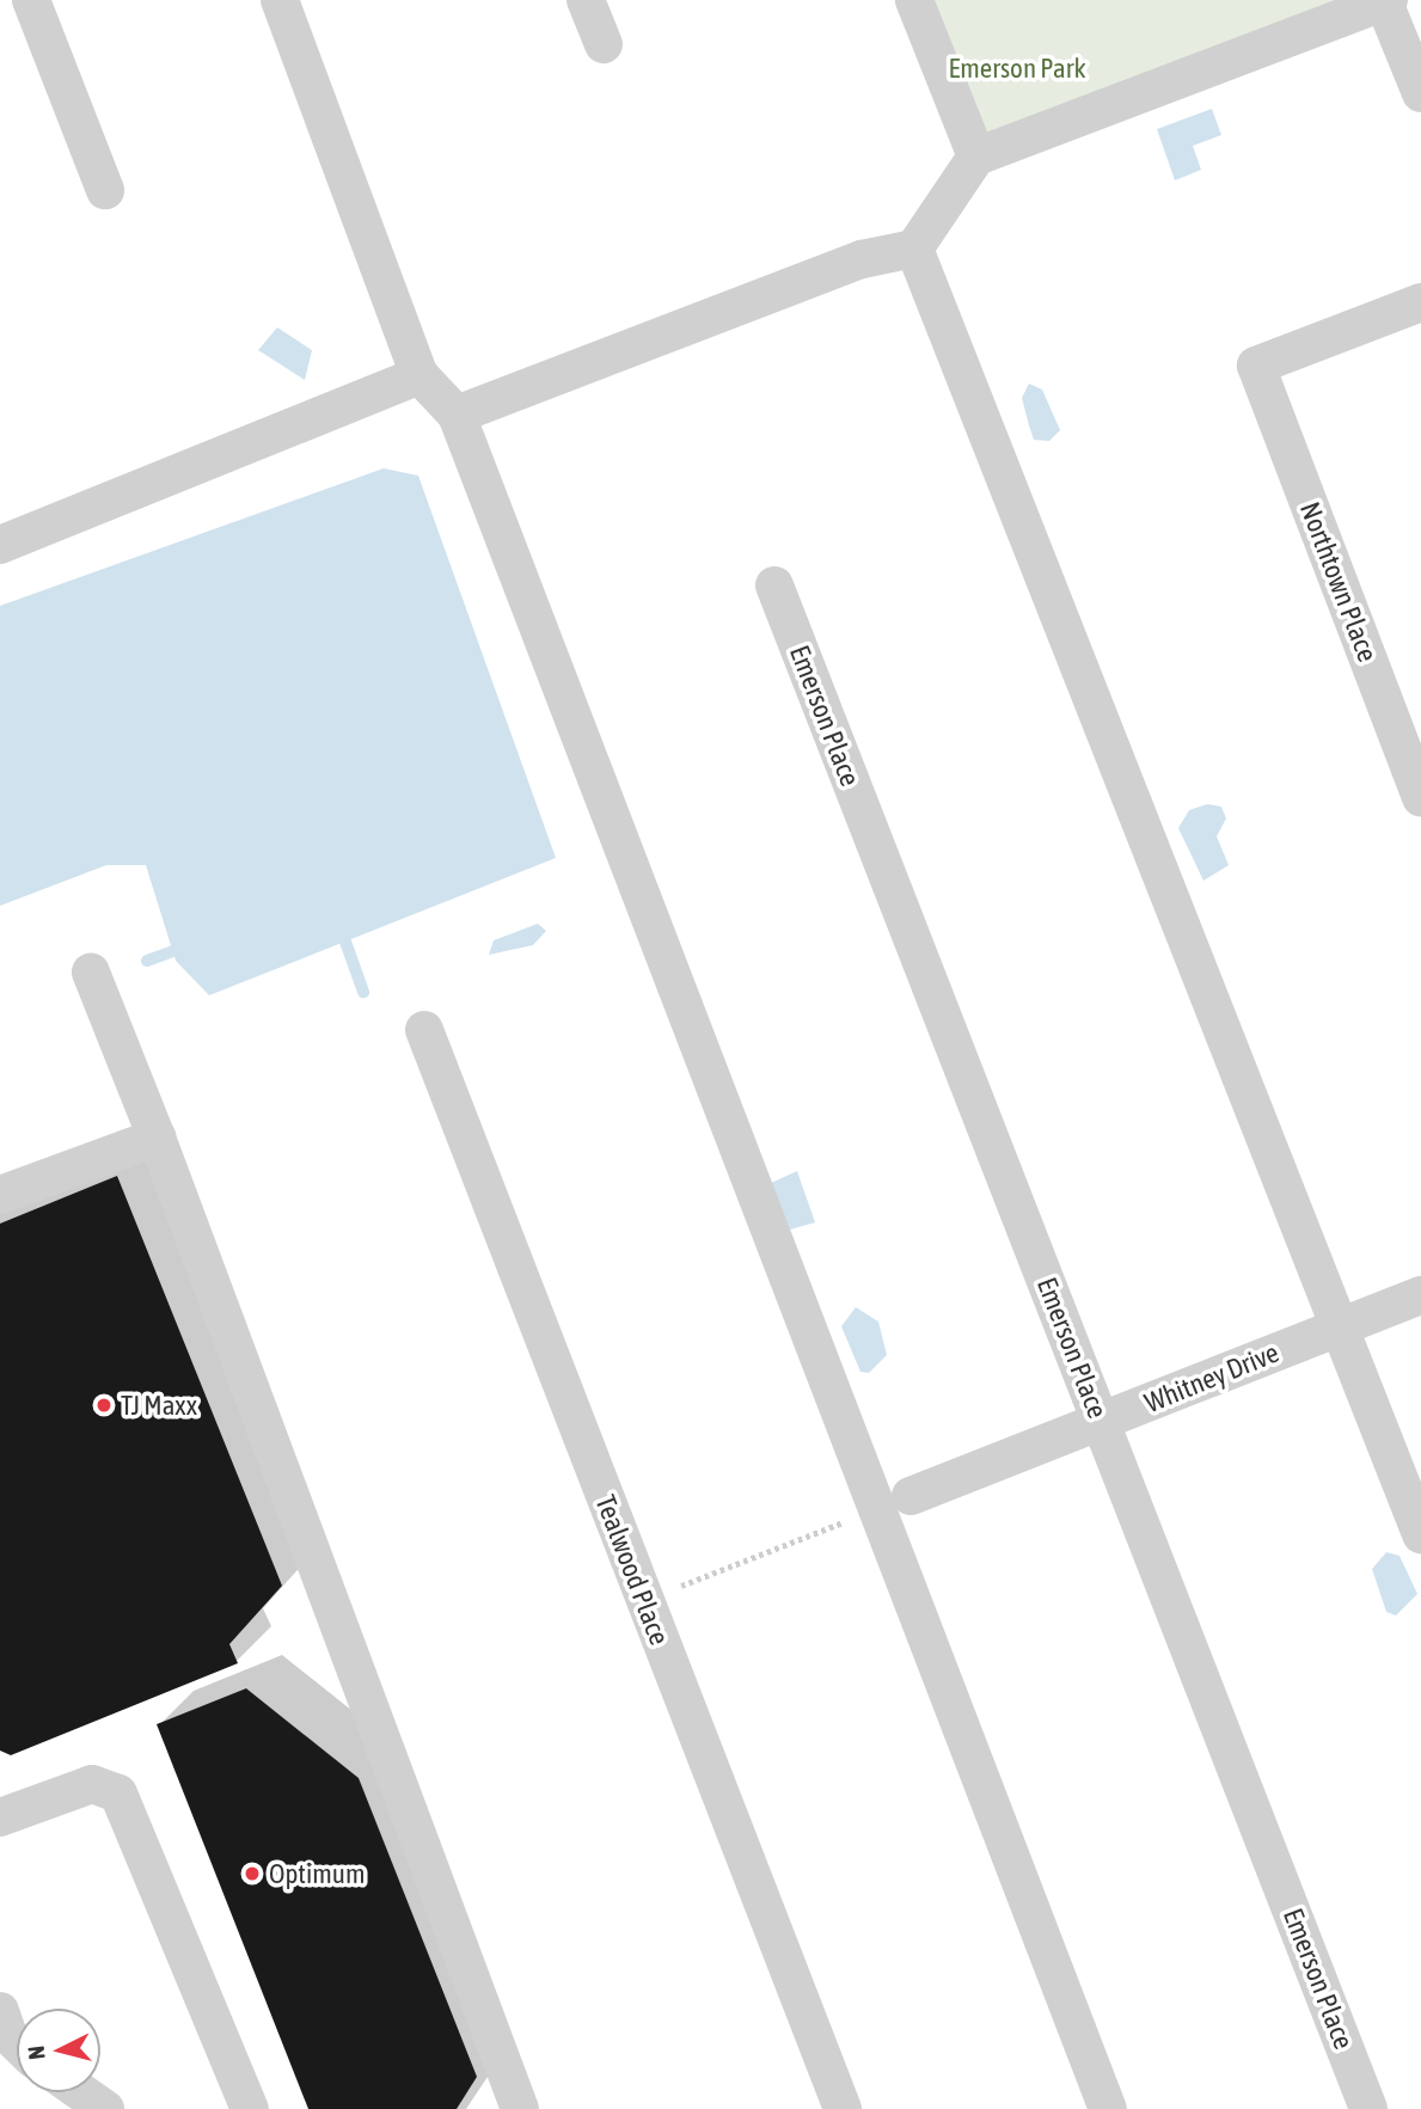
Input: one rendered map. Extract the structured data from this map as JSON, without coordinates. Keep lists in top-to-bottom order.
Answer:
{
  "streets": {
    "street": [
      "Northtown Place",
      "Emerson Place",
      "Whitney Drive",
      "Tealwood Place"
    ]
  },
  "crossings": [
    ["Emerson Place", "Whitney Drive"]
  ],
  "parks": ["Emerson Park"],
  "places": ["TJ Maxx", "Optimum"],
  "north": "left"
}
